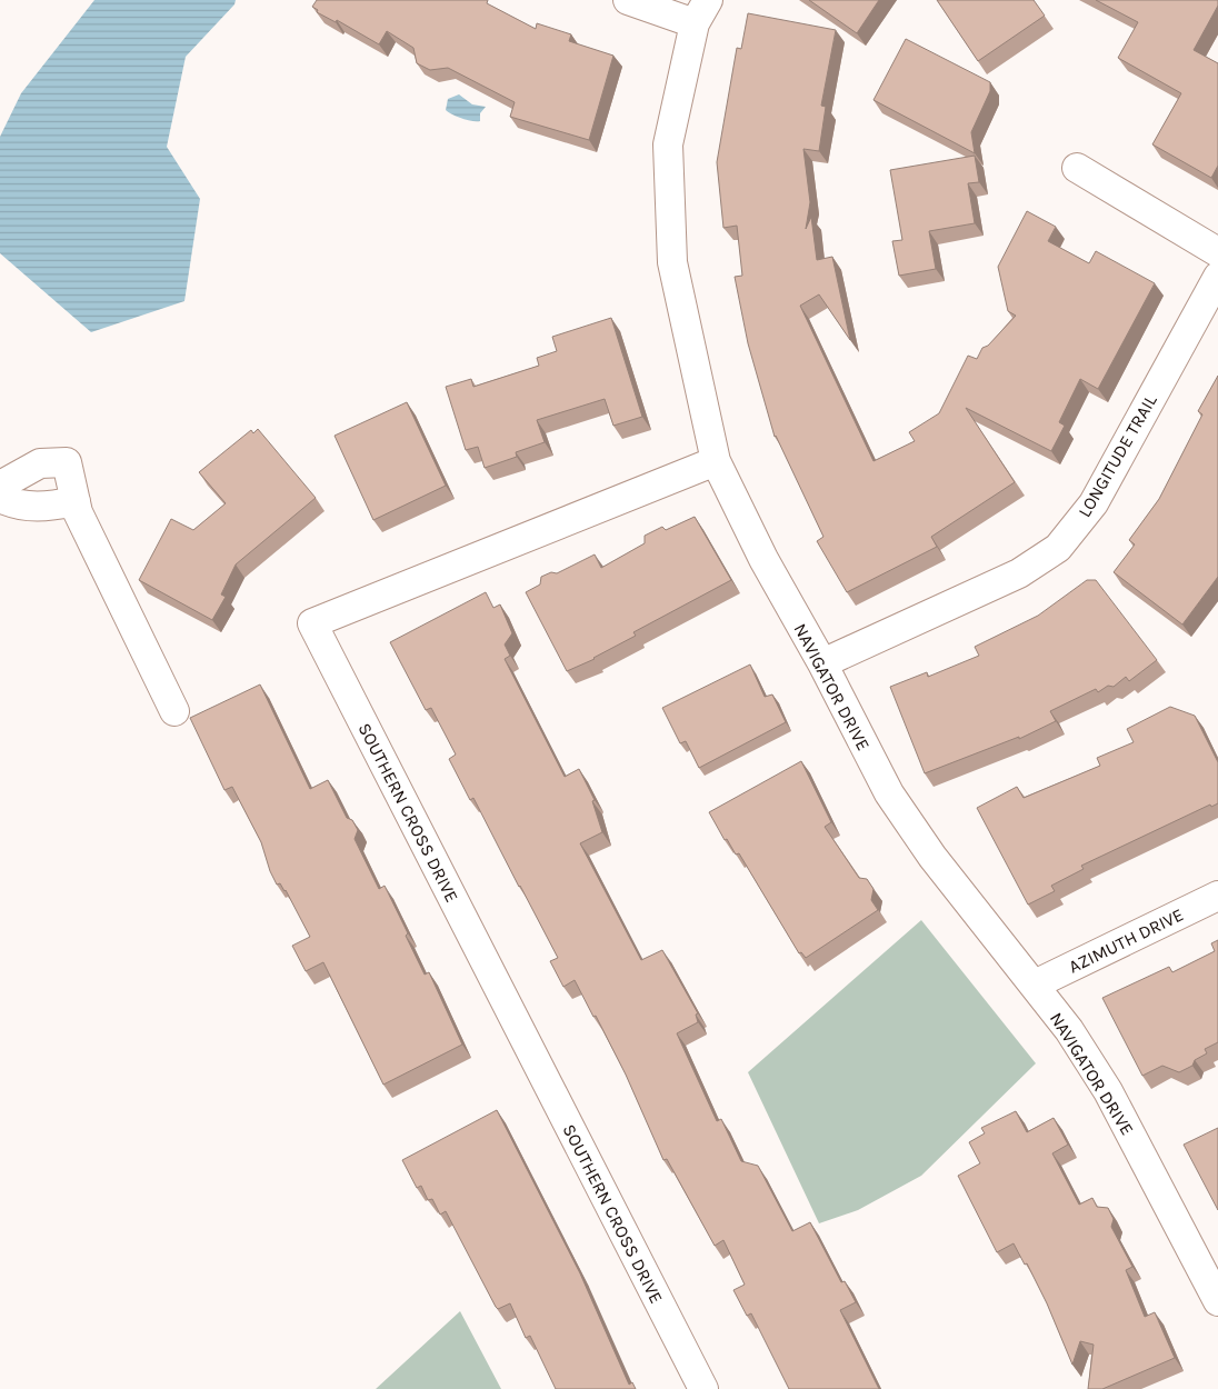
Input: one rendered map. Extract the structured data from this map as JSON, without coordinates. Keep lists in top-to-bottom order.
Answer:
{
  "streets": {
    "street": [
      "LONGITUDE TRAIL",
      "NAVIGATOR DRIVE",
      "SOUTHERN CROSS DRIVE",
      "AZIMUTH DRIVE"
    ]
  },
  "crossings": [
    ["LONGITUDE TRAIL", "NAVIGATOR DRIVE"],
    ["NAVIGATOR DRIVE", "SOUTHERN CROSS DRIVE"],
    ["NAVIGATOR DRIVE", "AZIMUTH DRIVE"]
  ]
}
